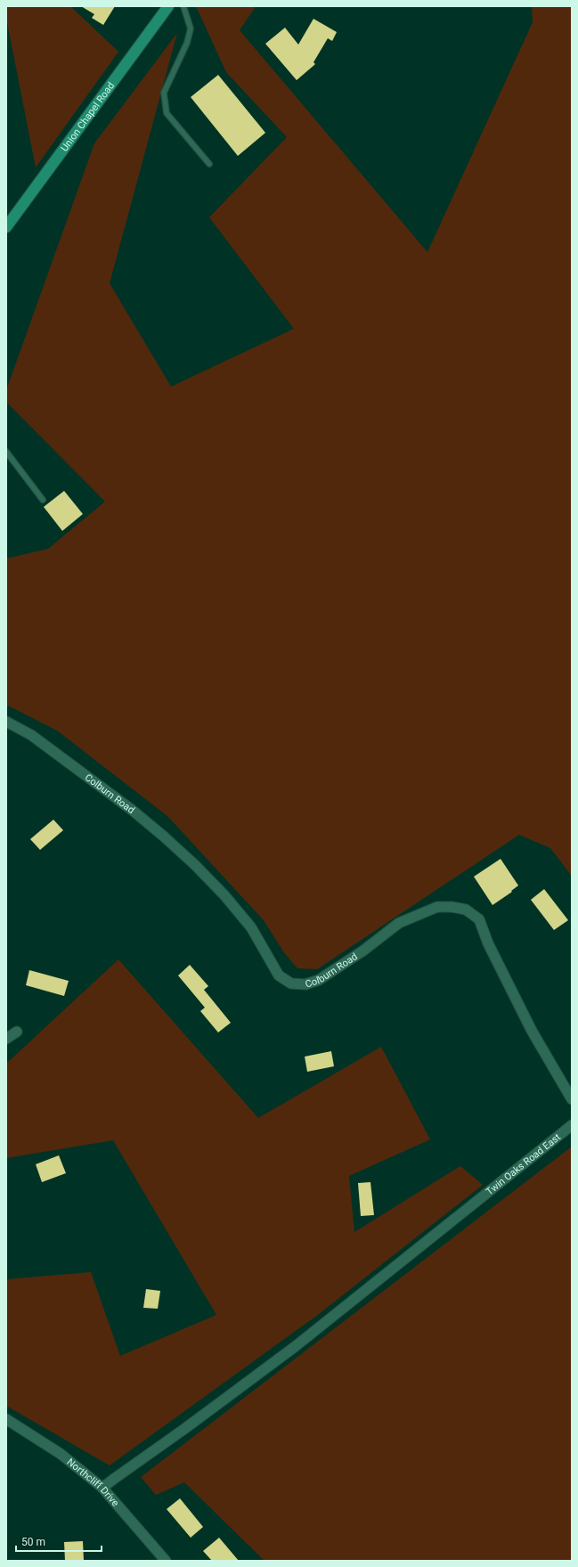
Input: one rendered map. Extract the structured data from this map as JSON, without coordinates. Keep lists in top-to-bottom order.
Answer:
{
  "streets": {
    "street": [
      "Union Chapel Road",
      "Colburn Road",
      "Twin Oaks Road East",
      "Northcliff Drive"
    ]
  },
  "crossings": [
    ["Twin Oaks Road East", "Northcliff Drive"]
  ],
  "scale_bar": "50 m"
}
